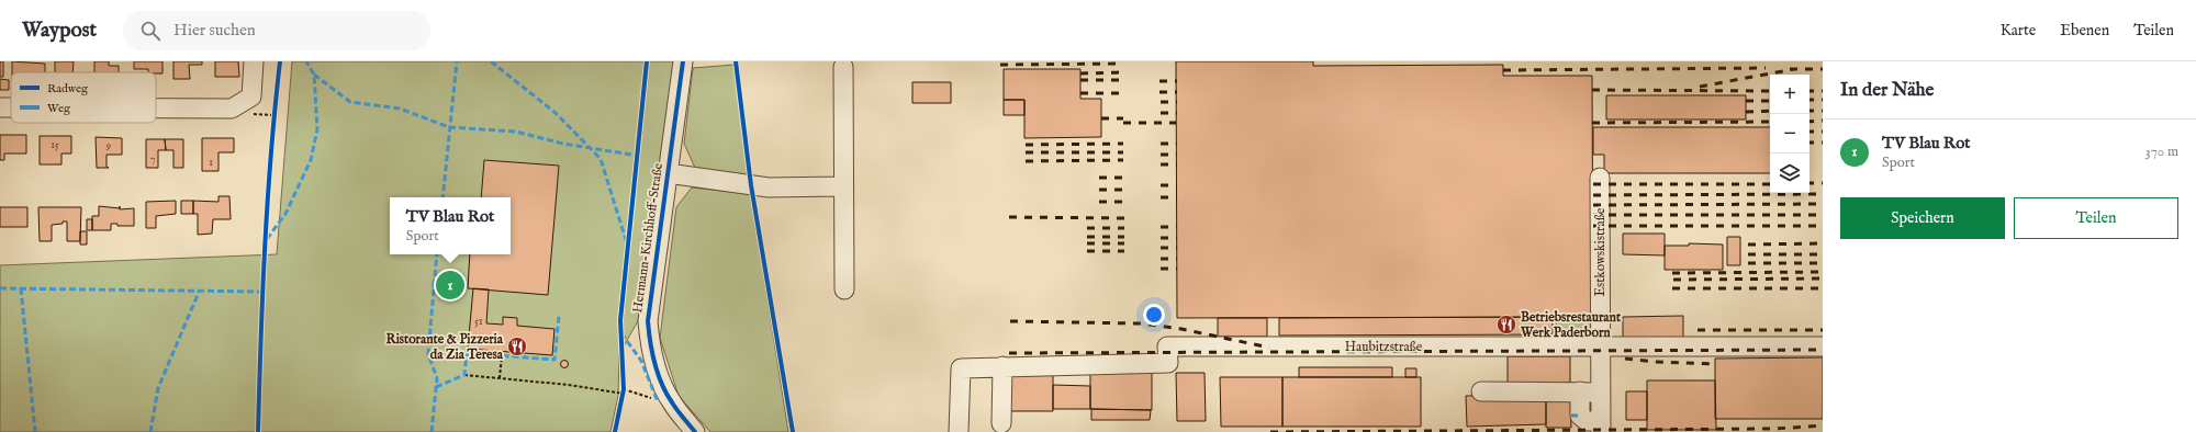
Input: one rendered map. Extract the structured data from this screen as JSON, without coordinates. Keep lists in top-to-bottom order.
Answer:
{
  "streets": {
    "street": ["Hermann-Kirchhoff-Straße", "Estkowskistraße", "Haubitzstraße"]
  },
  "crossings": [
    ["Estkowskistraße", "Haubitzstraße"]
  ],
  "places": {
    "restaurant": ["Betriebsrestaurant Werk Paderborn", "Ristorante & Pizzeria da Zia Teresa"]
  },
  "house_numbers": [
    "15",
    "9",
    "7",
    "1",
    "51"
  ],
  "legend": ["Radweg", "Weg"],
  "page": {
    "header": "Waypost",
    "search": "Hier suchen",
    "nav": ["Karte", "Ebenen", "Teilen"],
    "heading": "In der Nähe",
    "map_buttons": ["+", "−"],
    "list": [
      {
        "mark": "1",
        "name": "TV Blau Rot",
        "note": "Sport",
        "value": "370 m"
      }
    ],
    "buttons": ["Speichern", "Teilen"],
    "popup": ["TV Blau Rot", "Sport"],
    "pins": "1"
  }
}
